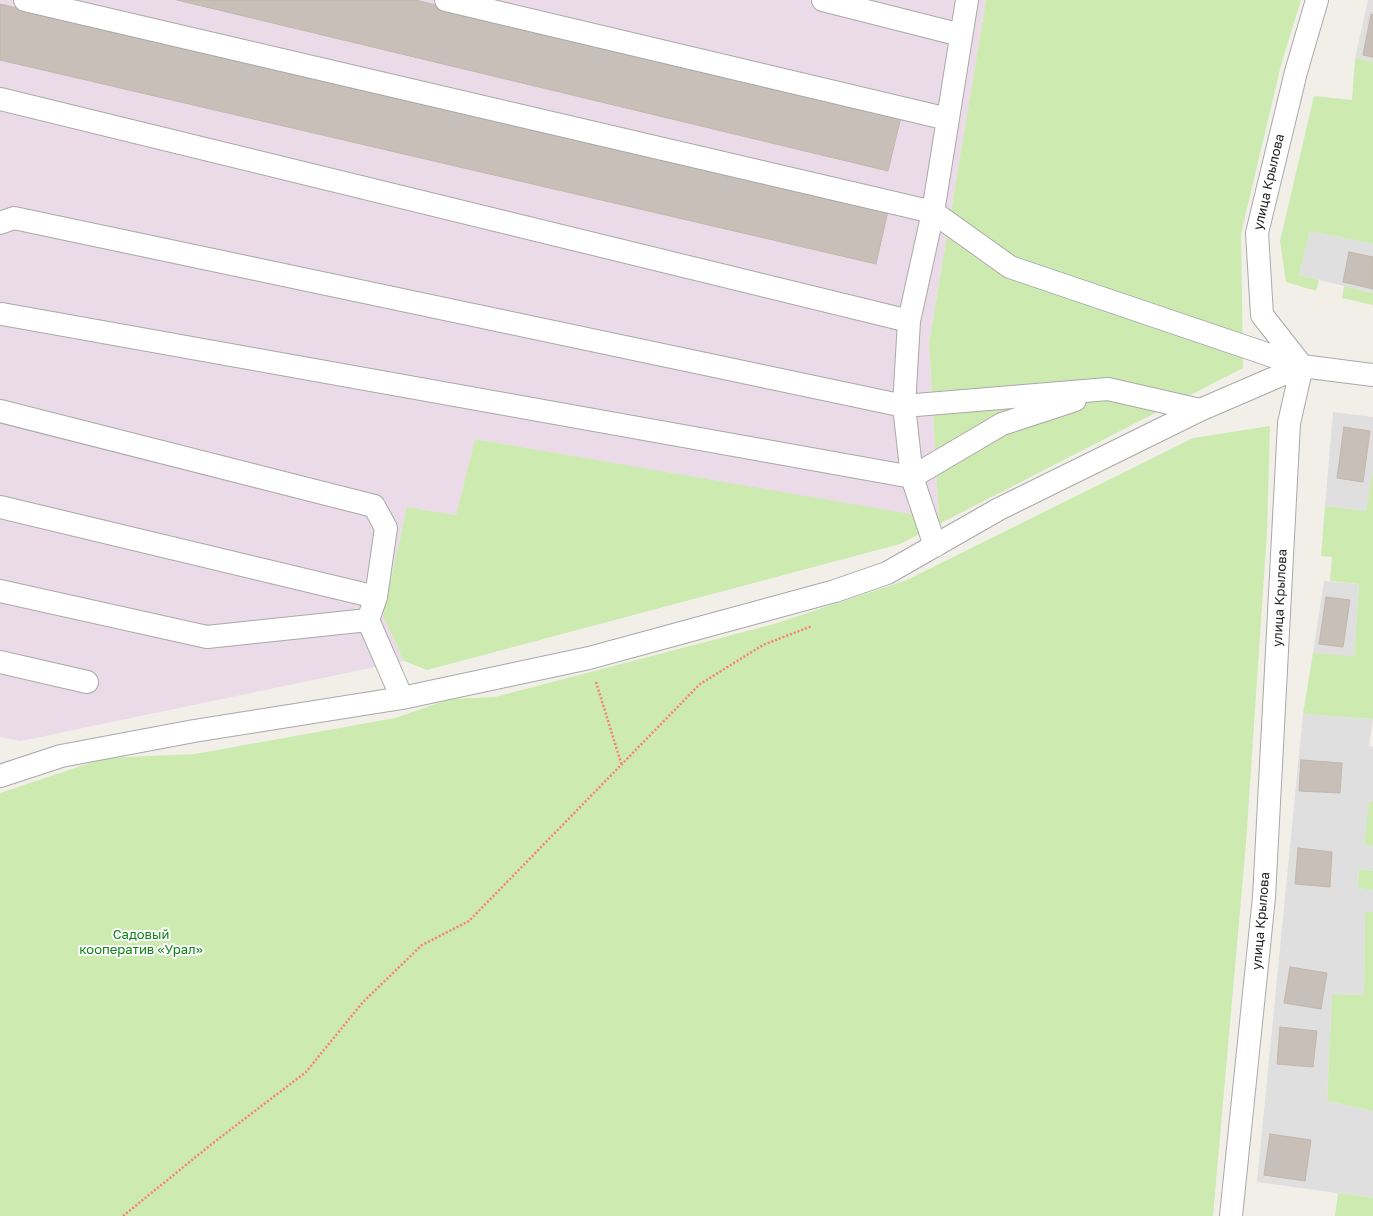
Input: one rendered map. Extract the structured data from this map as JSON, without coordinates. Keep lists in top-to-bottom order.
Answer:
{
  "streets": {
    "street": ["улица Крылова"]
  },
  "parks": ["Садовый кооператив «Урал»"]
}
